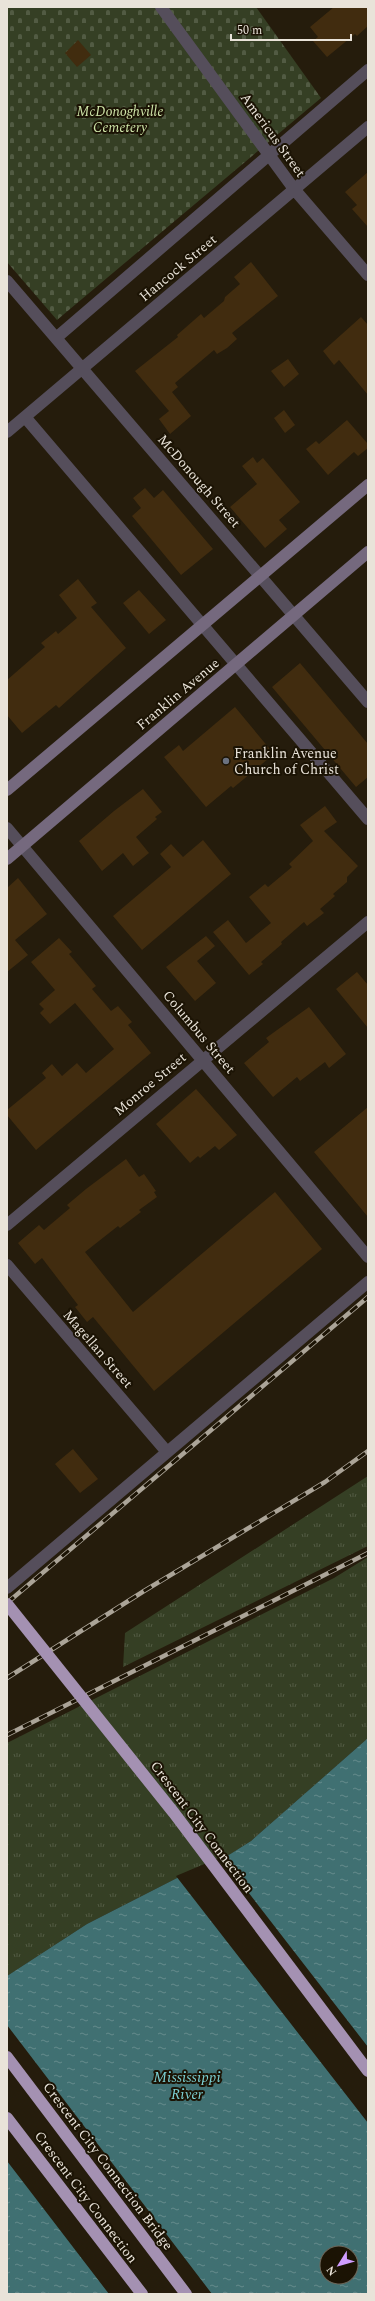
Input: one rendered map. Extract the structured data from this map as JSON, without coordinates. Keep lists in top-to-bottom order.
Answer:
{
  "streets": {
    "highway": ["Crescent City Connection", "Crescent City Connection Bridge"],
    "main road": ["Franklin Avenue"],
    "street": [
      "Americus Street",
      "Hancock Street",
      "McDonough Street",
      "Columbus Street",
      "Monroe Street",
      "Magellan Street"
    ]
  },
  "crossings": [
    ["Americus Street", "Hancock Street"],
    ["Hancock Street", "McDonough Street"],
    ["McDonough Street", "Franklin Avenue"],
    ["Franklin Avenue", "Columbus Street"],
    ["Columbus Street", "Monroe Street"]
  ],
  "water": ["Mississippi River"],
  "parks": ["McDonoghville Cemetery"],
  "places": ["Franklin Avenue Church of Christ"],
  "scale_bar": "50 m",
  "north": "bottom left"
}
